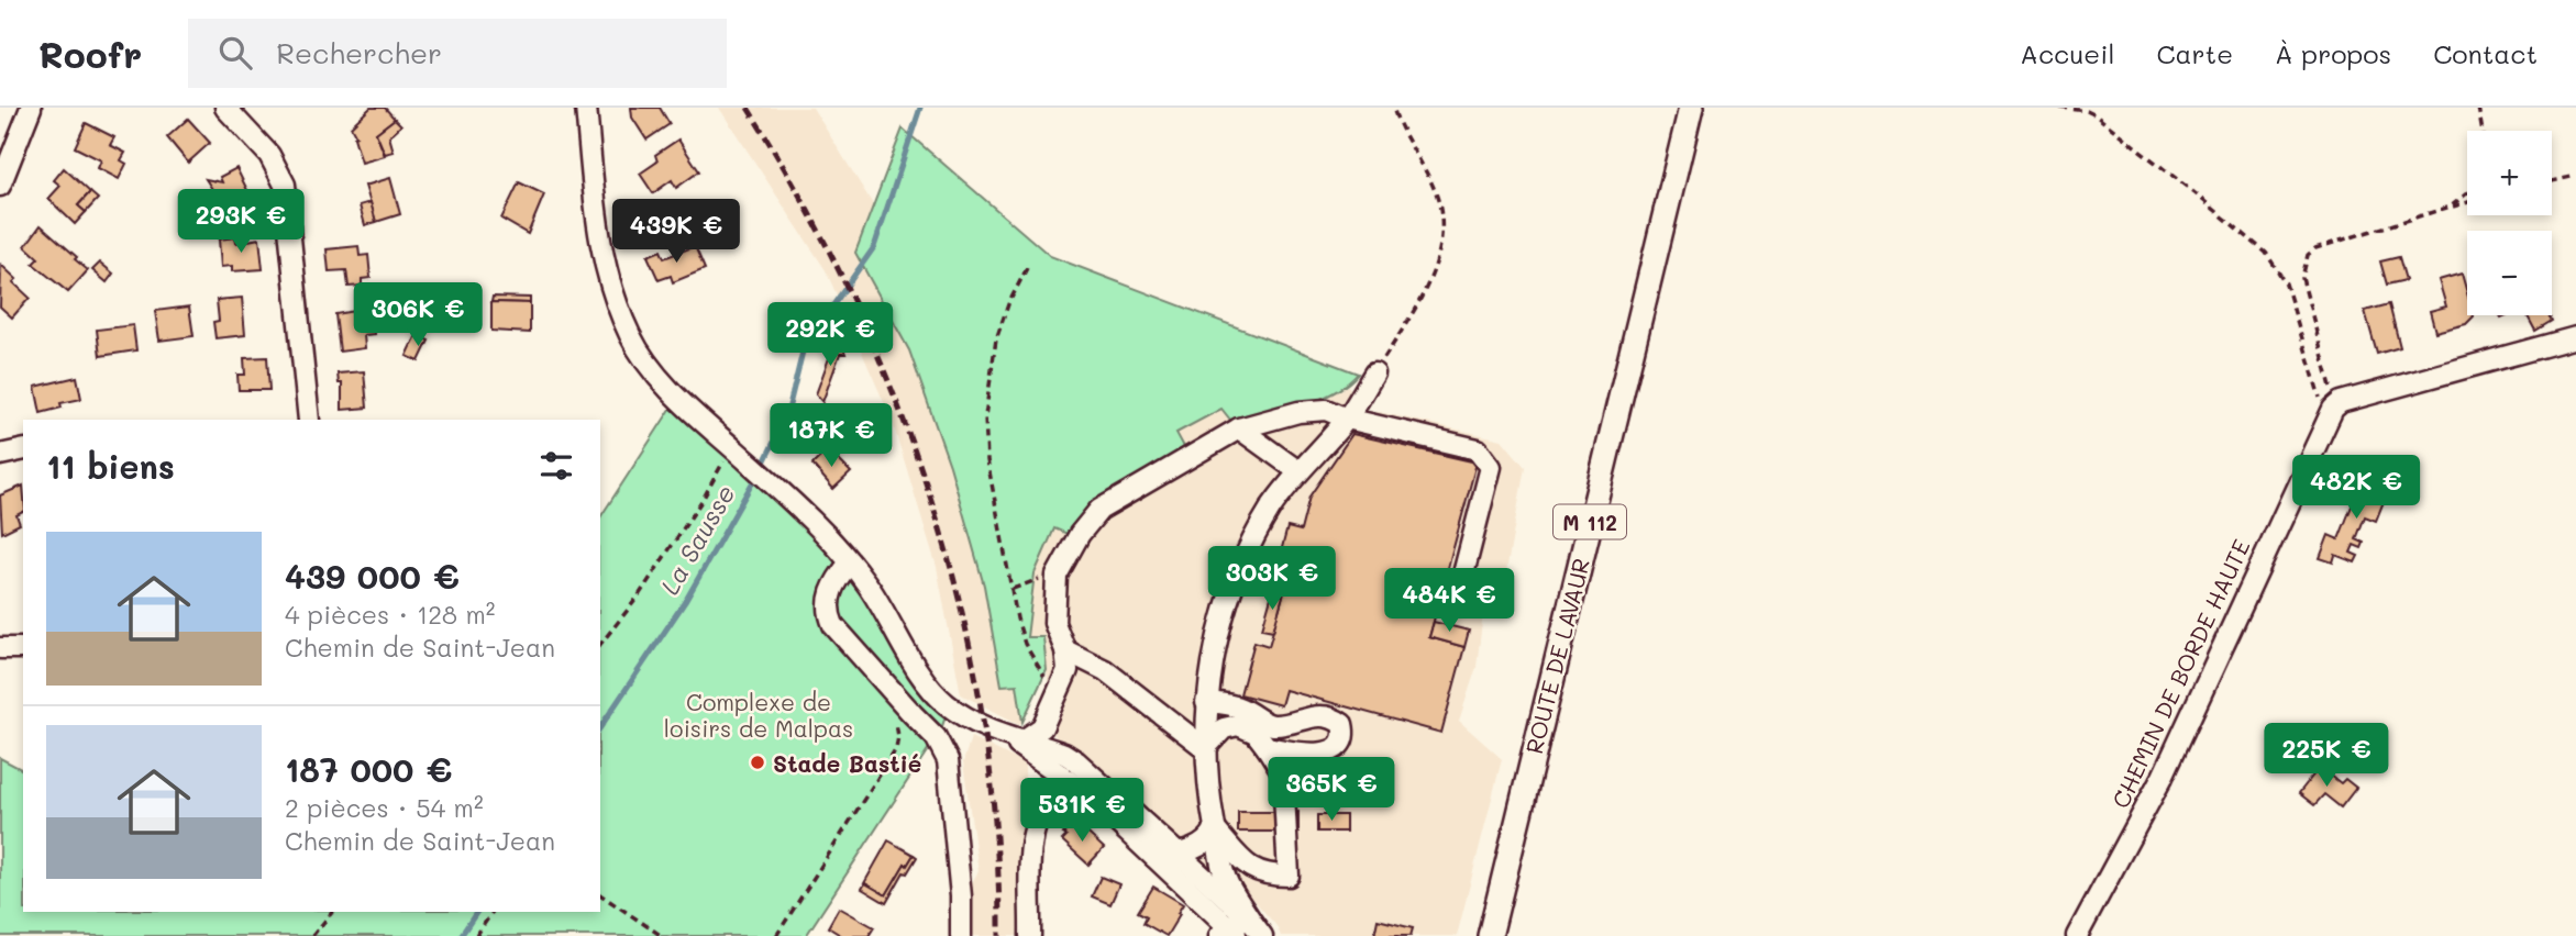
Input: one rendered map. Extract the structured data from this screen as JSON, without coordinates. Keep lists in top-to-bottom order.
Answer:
{
  "streets": {
    "main road": ["M 112", "ROUTE DE LAVAUR"],
    "street": ["CHEMIN DE BORDE HAUTE"]
  },
  "water": ["La Sausse"],
  "parks": ["Complexe de loisirs de Malpas"],
  "places": ["Stade Bastié"],
  "page": {
    "header": "Roofr",
    "search": "Rechercher",
    "nav": [
      "Accueil",
      "Carte",
      "À propos",
      "Contact"
    ],
    "map_buttons": ["+", "−"],
    "price": [
      "293K €",
      "439K €",
      "306K €",
      "292K €",
      "187K €",
      "482K €",
      "303K €",
      "484K €",
      "225K €",
      "365K €",
      "531K €"
    ],
    "heading": "11 biens",
    "list": [
      {
        "name": "439 000 €",
        "note": "4 pièces · 128 m² · Chemin de Saint-Jean"
      },
      {
        "name": "187 000 €",
        "note": "2 pièces · 54 m² · Chemin de Saint-Jean"
      }
    ]
  }
}
